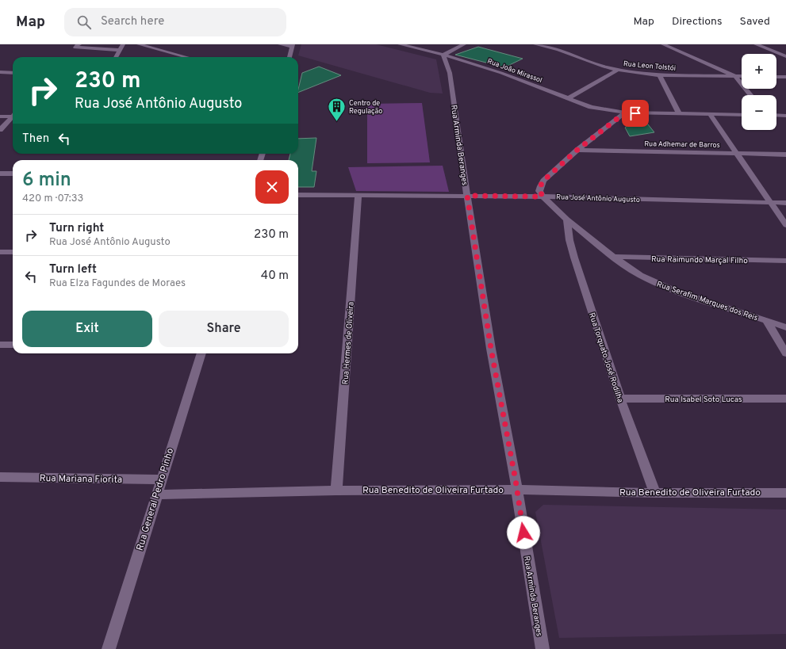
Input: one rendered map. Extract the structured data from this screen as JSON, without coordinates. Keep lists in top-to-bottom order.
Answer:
{
  "streets": {
    "street": [
      "Rua Leon Tolstói",
      "Rua João Mirassol",
      "Rua Adhemar de Barros",
      "Rua Arminda Beranges",
      "Rua José Antônio Augusto",
      "Rua Raimundo Marçal Filho",
      "Rua Serafim Marques dos Reis",
      "Rua Hermes de Oliveira",
      "Rua Torquato José Rodilha",
      "Rua Isabel Soto Lucas",
      "Rua Mariana Fiorita",
      "Rua Benedito de Oliveira Furtado",
      "Rua General Pedro Pinho"
    ]
  },
  "crossings": [
    ["Rua João Mirassol", "Rua Arminda Beranges"],
    ["Rua Arminda Beranges", "Rua José Antônio Augusto"],
    ["Rua Arminda Beranges", "Rua Benedito de Oliveira Furtado"],
    ["Rua José Antônio Augusto", "Rua Serafim Marques dos Reis"],
    ["Rua José Antônio Augusto", "Rua Hermes de Oliveira"],
    ["Rua Raimundo Marçal Filho", "Rua Serafim Marques dos Reis"],
    ["Rua Serafim Marques dos Reis", "Rua Torquato José Rodilha"],
    ["Rua Hermes de Oliveira", "Rua Benedito de Oliveira Furtado"],
    ["Rua Torquato José Rodilha", "Rua Isabel Soto Lucas"],
    ["Rua Torquato José Rodilha", "Rua Benedito de Oliveira Furtado"],
    ["Rua Mariana Fiorita", "Rua General Pedro Pinho"],
    ["Rua Benedito de Oliveira Furtado", "Rua General Pedro Pinho"]
  ],
  "places": {
    "building": ["Centro de Regulação"]
  },
  "page": {
    "header": "Map",
    "search": "Search here",
    "nav": ["Map", "Directions", "Saved"],
    "map_buttons": ["+", "−"],
    "turn": ["230 m", "Rua José Antônio Augusto"],
    "then": "Then",
    "heading": ["6 min", "420 m · 07:33"],
    "list": [
      {
        "name": "Turn right",
        "note": "Rua José Antônio Augusto",
        "value": "230 m"
      },
      {
        "name": "Turn left",
        "note": "Rua Elza Fagundes de Moraes",
        "value": "40 m"
      }
    ],
    "buttons": ["Exit", "Share"]
  }
}
